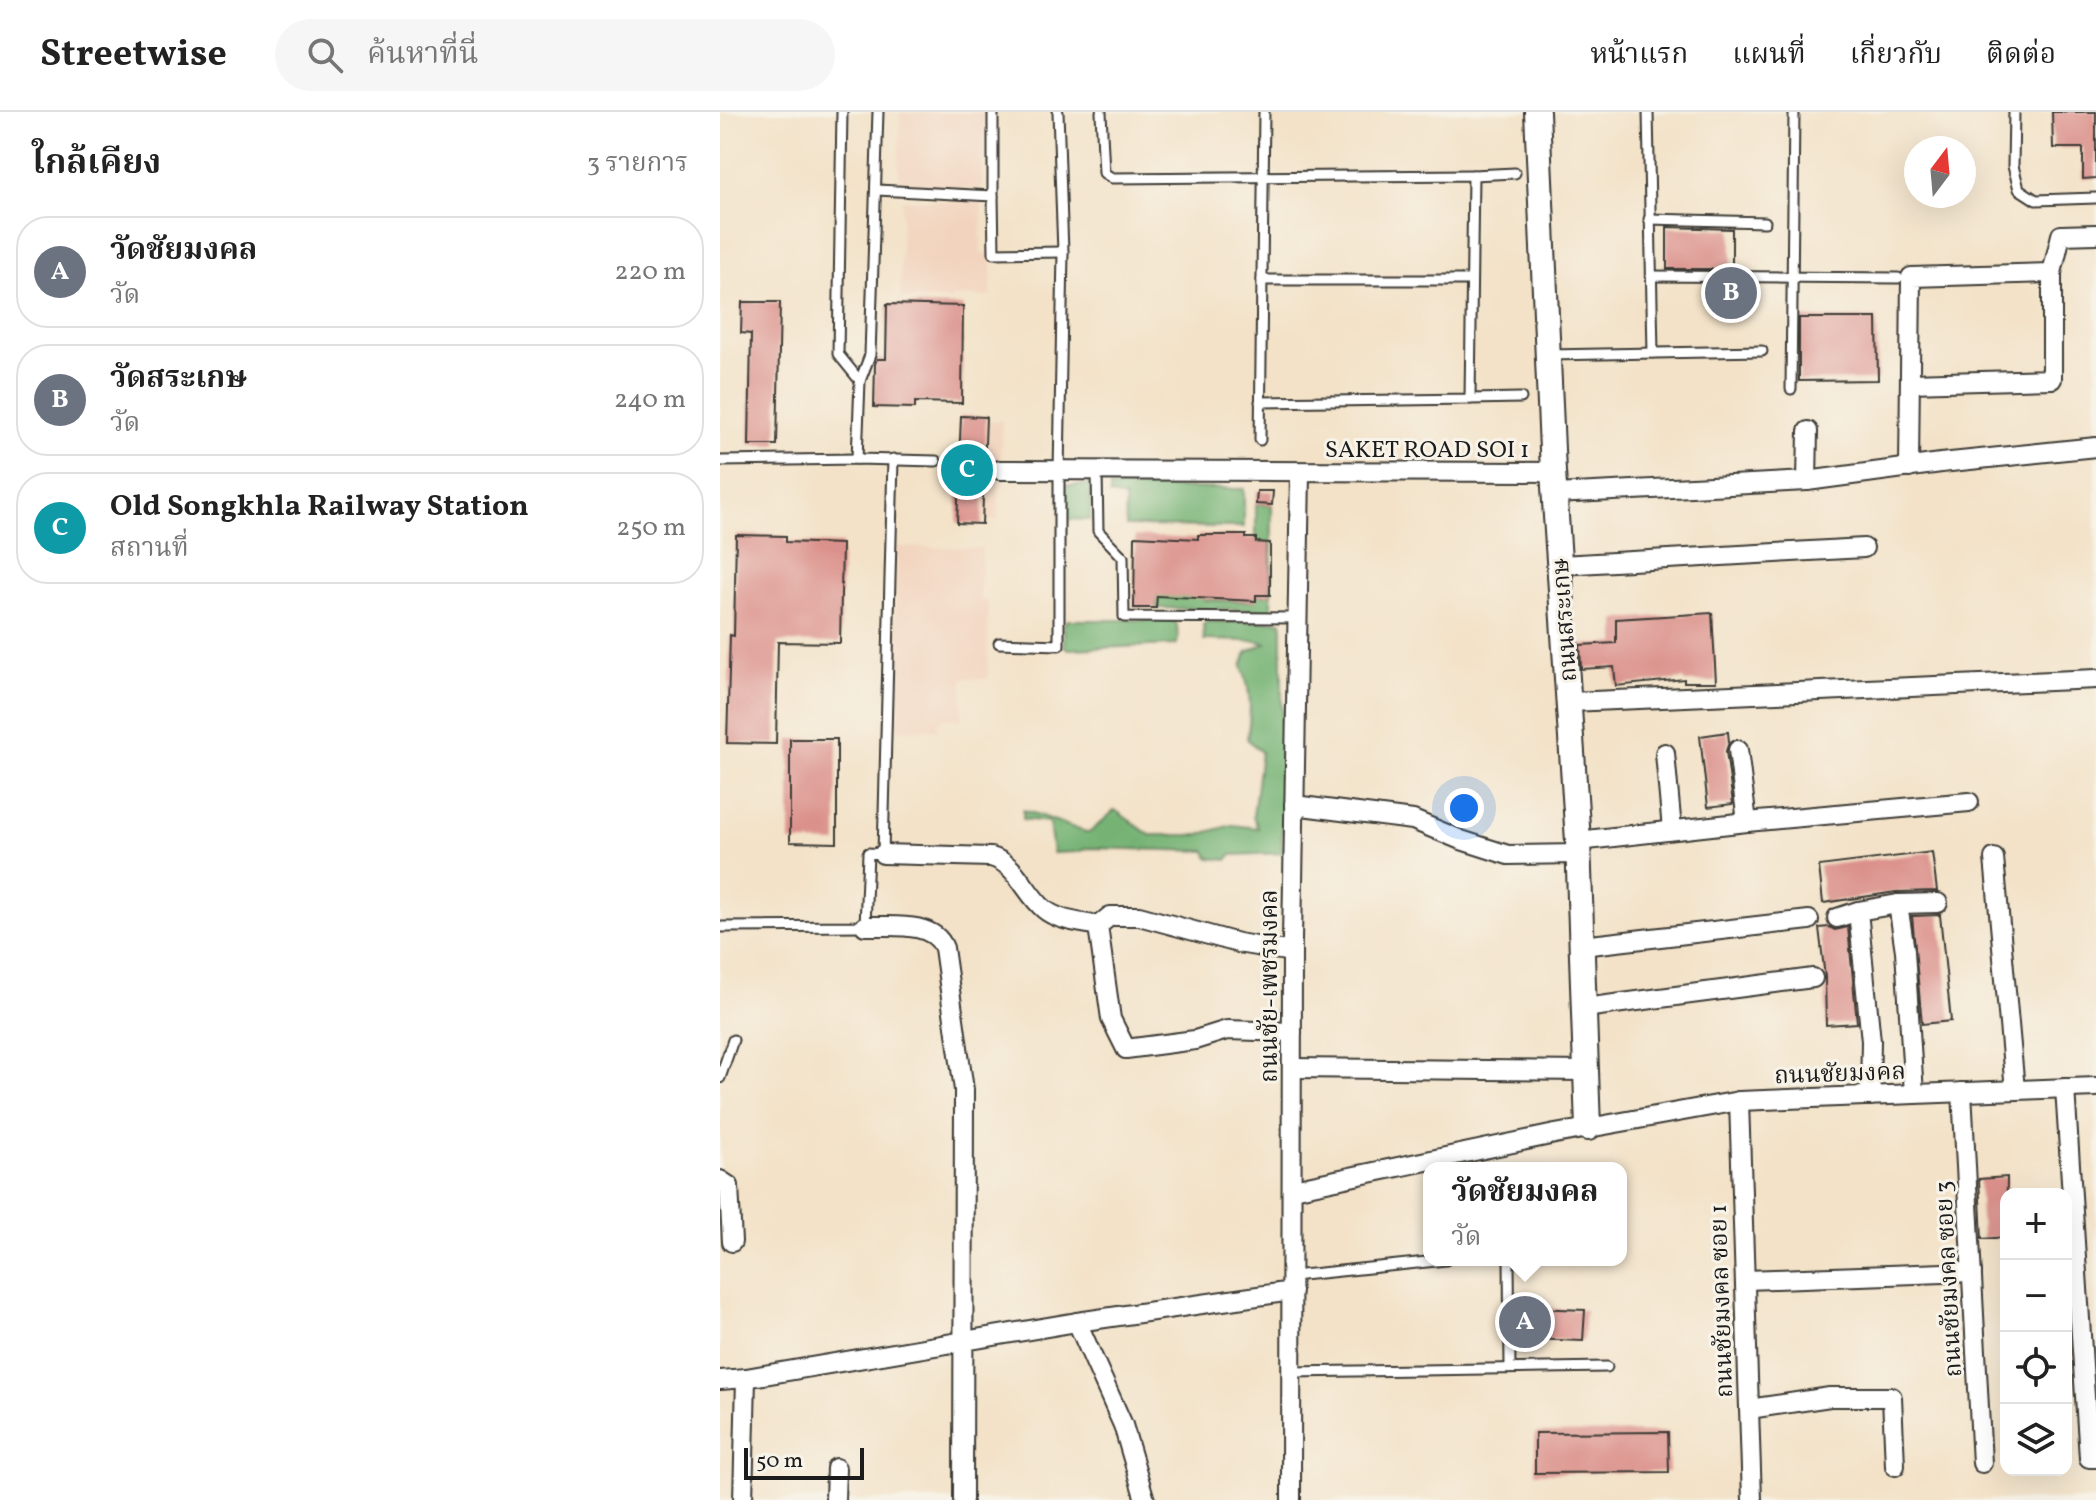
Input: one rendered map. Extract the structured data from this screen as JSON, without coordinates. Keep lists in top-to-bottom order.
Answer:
{
  "streets": {
    "street": [
      "SAKET ROAD SOI 1",
      "ถนนสระเกษ",
      "ถนนชัย-เพชรมงคล",
      "ถนนชัยมงคล",
      "ถนนชัยมงคล ซอย 3",
      "ถนนชัยมงคล ซอย 1"
    ]
  },
  "crossings": [
    ["SAKET ROAD SOI 1", "ถนนสระเกษ"],
    ["SAKET ROAD SOI 1", "ถนนชัย-เพชรมงคล"],
    ["ถนนสระเกษ", "ถนนชัยมงคล"],
    ["ถนนชัย-เพชรมงคล", "ถนนชัยมงคล"],
    ["ถนนชัยมงคล", "ถนนชัยมงคล ซอย 3"],
    ["ถนนชัยมงคล", "ถนนชัยมงคล ซอย 1"]
  ],
  "scale_bar": "50 m",
  "north": "top",
  "page": {
    "header": "Streetwise",
    "search": "ค้นหาที่นี่",
    "nav": [
      "หน้าแรก",
      "แผนที่",
      "เกี่ยวกับ",
      "ติดต่อ"
    ],
    "heading": ["ใกล้เคียง", "3 รายการ"],
    "list": [
      {
        "mark": "A",
        "name": "วัดชัยมงคล",
        "note": "วัด",
        "value": "220 m"
      },
      {
        "mark": "B",
        "name": "วัดสระเกษ",
        "note": "วัด",
        "value": "240 m"
      },
      {
        "mark": "C",
        "name": "Old Songkhla Railway Station",
        "note": "สถานที่",
        "value": "250 m"
      }
    ],
    "pins": ["B", "C", "A"],
    "popup": ["วัดชัยมงคล", "วัด"],
    "map_buttons": ["+", "−"],
    "scale": "50 m"
  }
}
